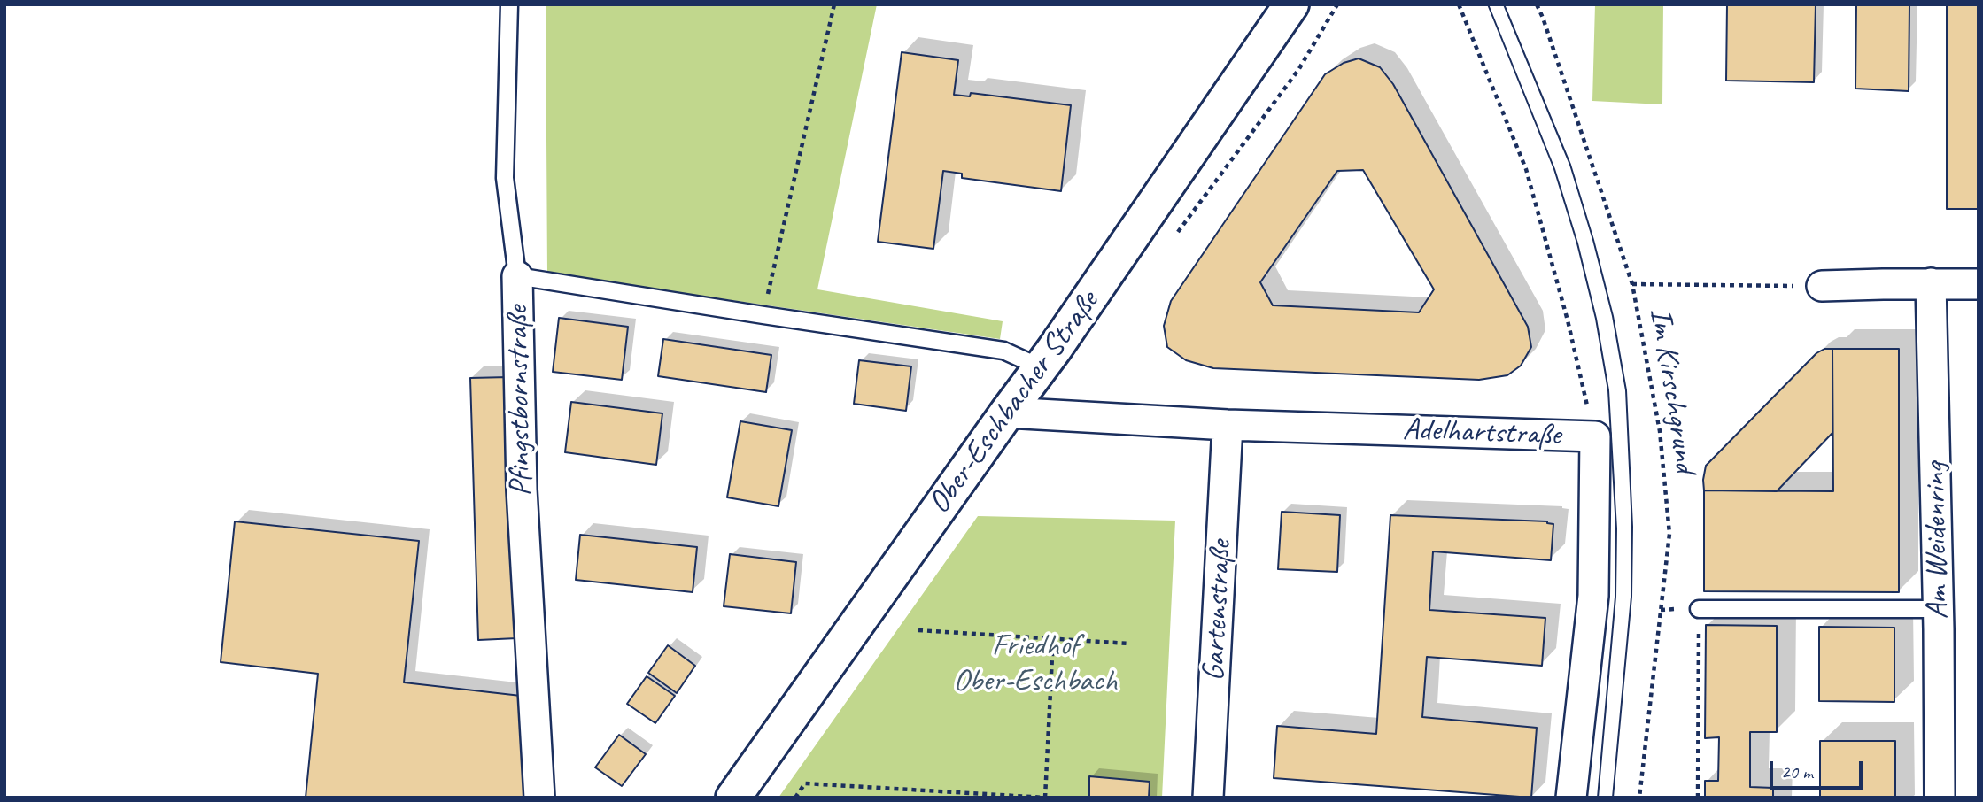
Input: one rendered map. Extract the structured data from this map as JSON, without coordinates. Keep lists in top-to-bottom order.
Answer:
{
  "streets": {
    "street": [
      "Pfingstbornstraße",
      "Ober-Eschbacher Straße",
      "Adelhartstraße",
      "Am Weidenring",
      "Gartenstraße"
    ],
    "path": ["Im Kirschgrund"]
  },
  "crossings": [
    ["Ober-Eschbacher Straße", "Adelhartstraße"],
    ["Adelhartstraße", "Gartenstraße"]
  ],
  "parks": ["Friedhof Ober-Eschbach"],
  "scale_bar": "20 m"
}
